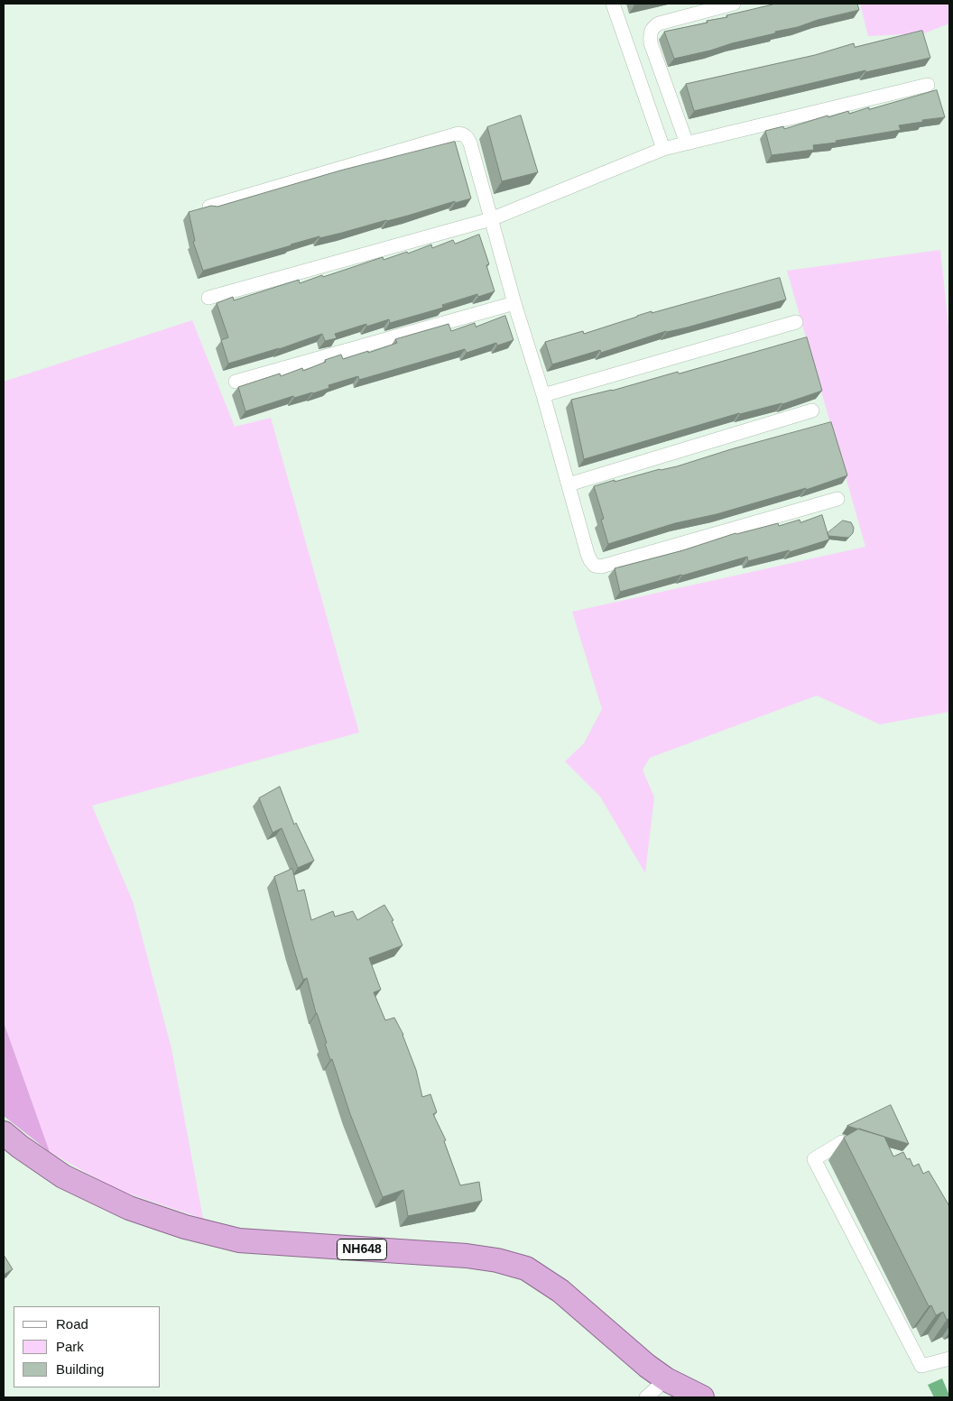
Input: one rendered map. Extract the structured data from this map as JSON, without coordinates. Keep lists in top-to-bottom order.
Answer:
{
  "streets": {
    "highway": ["NH648"]
  },
  "legend": ["Road", "Park", "Building"]
}
